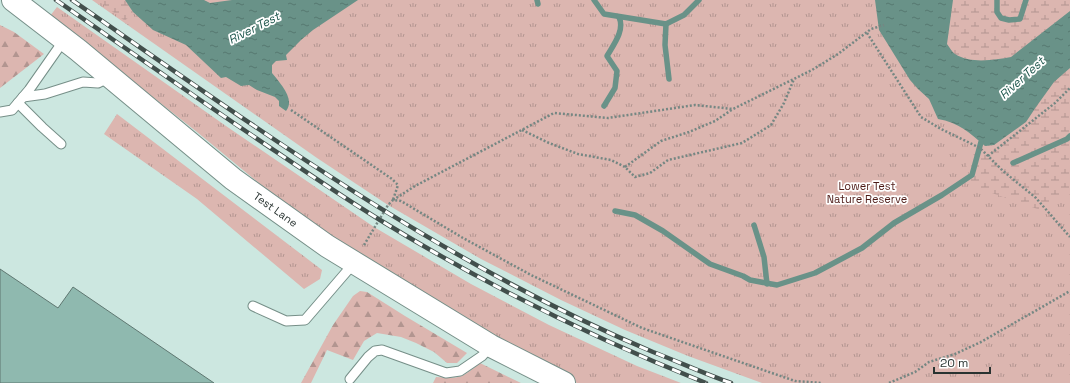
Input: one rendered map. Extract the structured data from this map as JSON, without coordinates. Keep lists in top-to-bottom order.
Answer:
{
  "streets": {
    "street": ["Test Lane"]
  },
  "water": ["River Test"],
  "parks": ["Lower Test Nature Reserve"],
  "scale_bar": "20 m"
}
